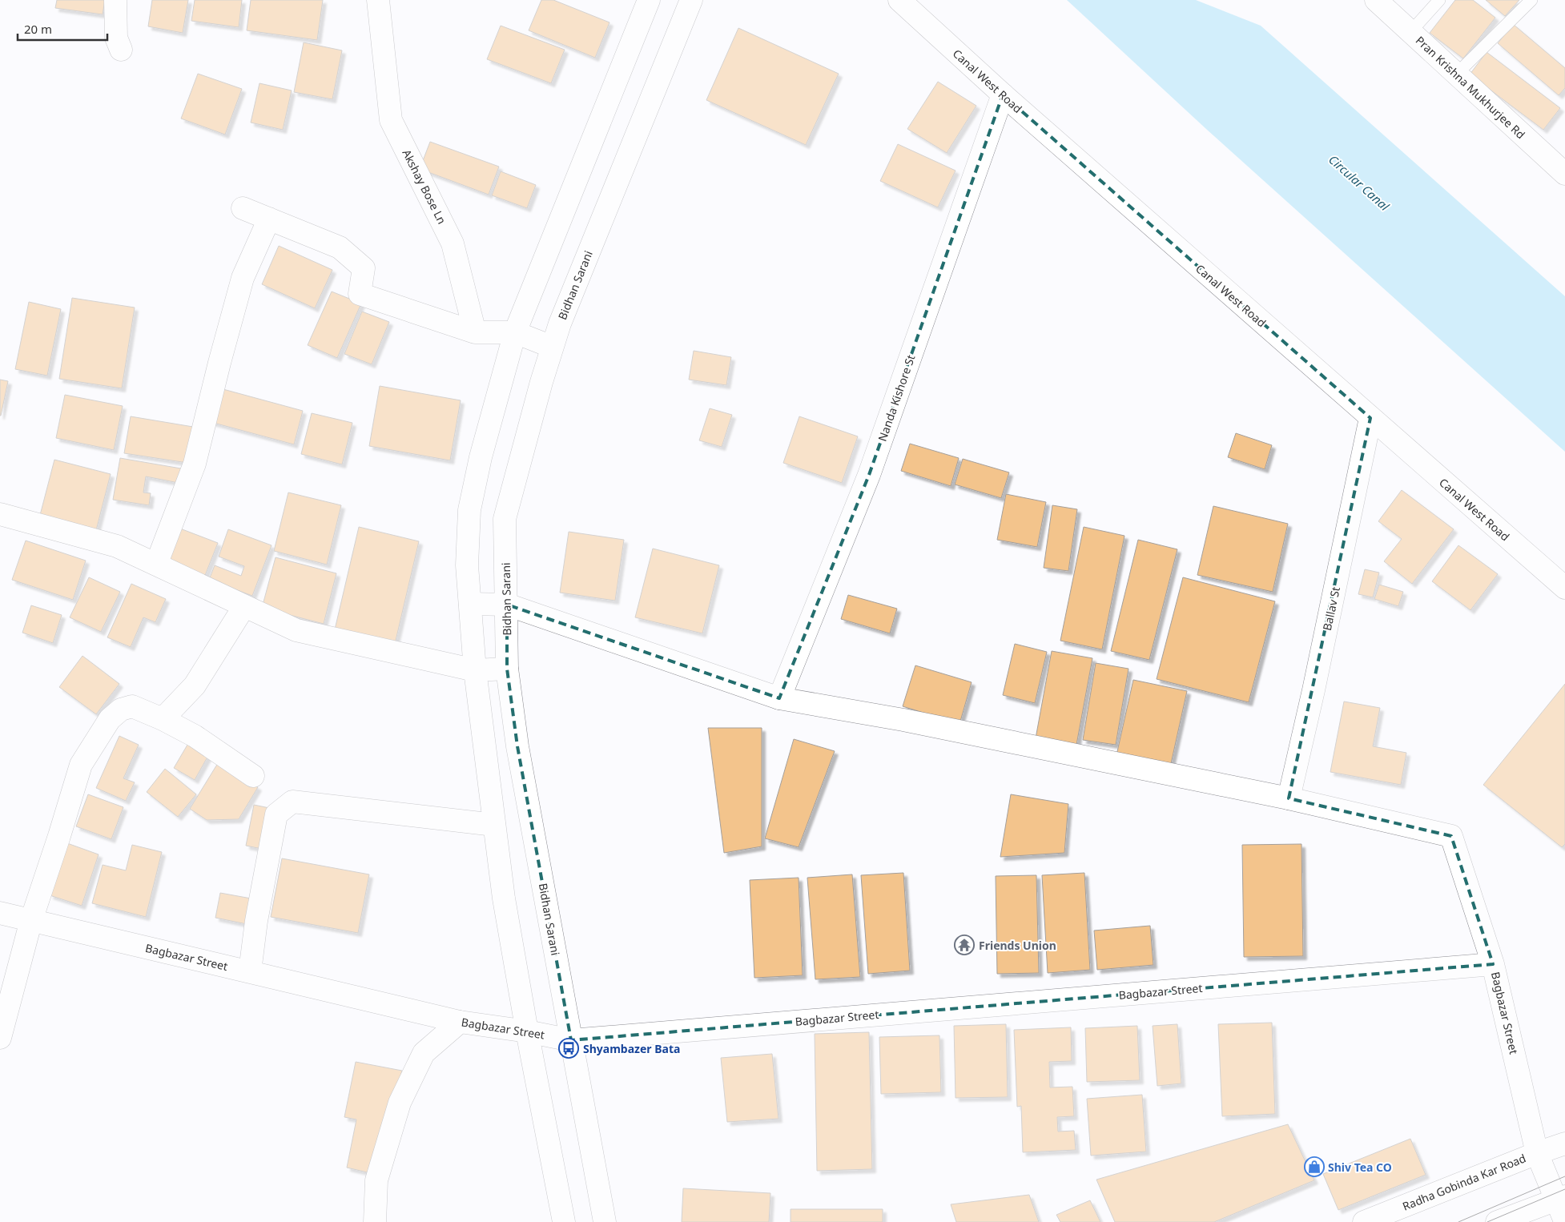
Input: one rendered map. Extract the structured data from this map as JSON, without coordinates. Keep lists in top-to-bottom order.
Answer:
{
  "streets": {
    "street": [
      "Canal West Road",
      "Pran Krishna Mukhurjee Rd",
      "Akshay Bose Ln",
      "Bidhan Sarani",
      "Nanda Kishore St",
      "Ballav St",
      "Bagbazar Street",
      "Radha Gobinda Kar Road"
    ]
  },
  "crossings": [
    ["Canal West Road", "Nanda Kishore St"],
    ["Canal West Road", "Ballav St"],
    ["Bidhan Sarani", "Bagbazar Street"],
    ["Bagbazar Street", "Radha Gobinda Kar Road"]
  ],
  "water": ["Circular Canal"],
  "places": {
    "temple": ["Friends Union"],
    "bus stop": ["Shyambazer Bata"],
    "shop": ["Shiv Tea CO"]
  },
  "scale_bar": "20 m"
}
